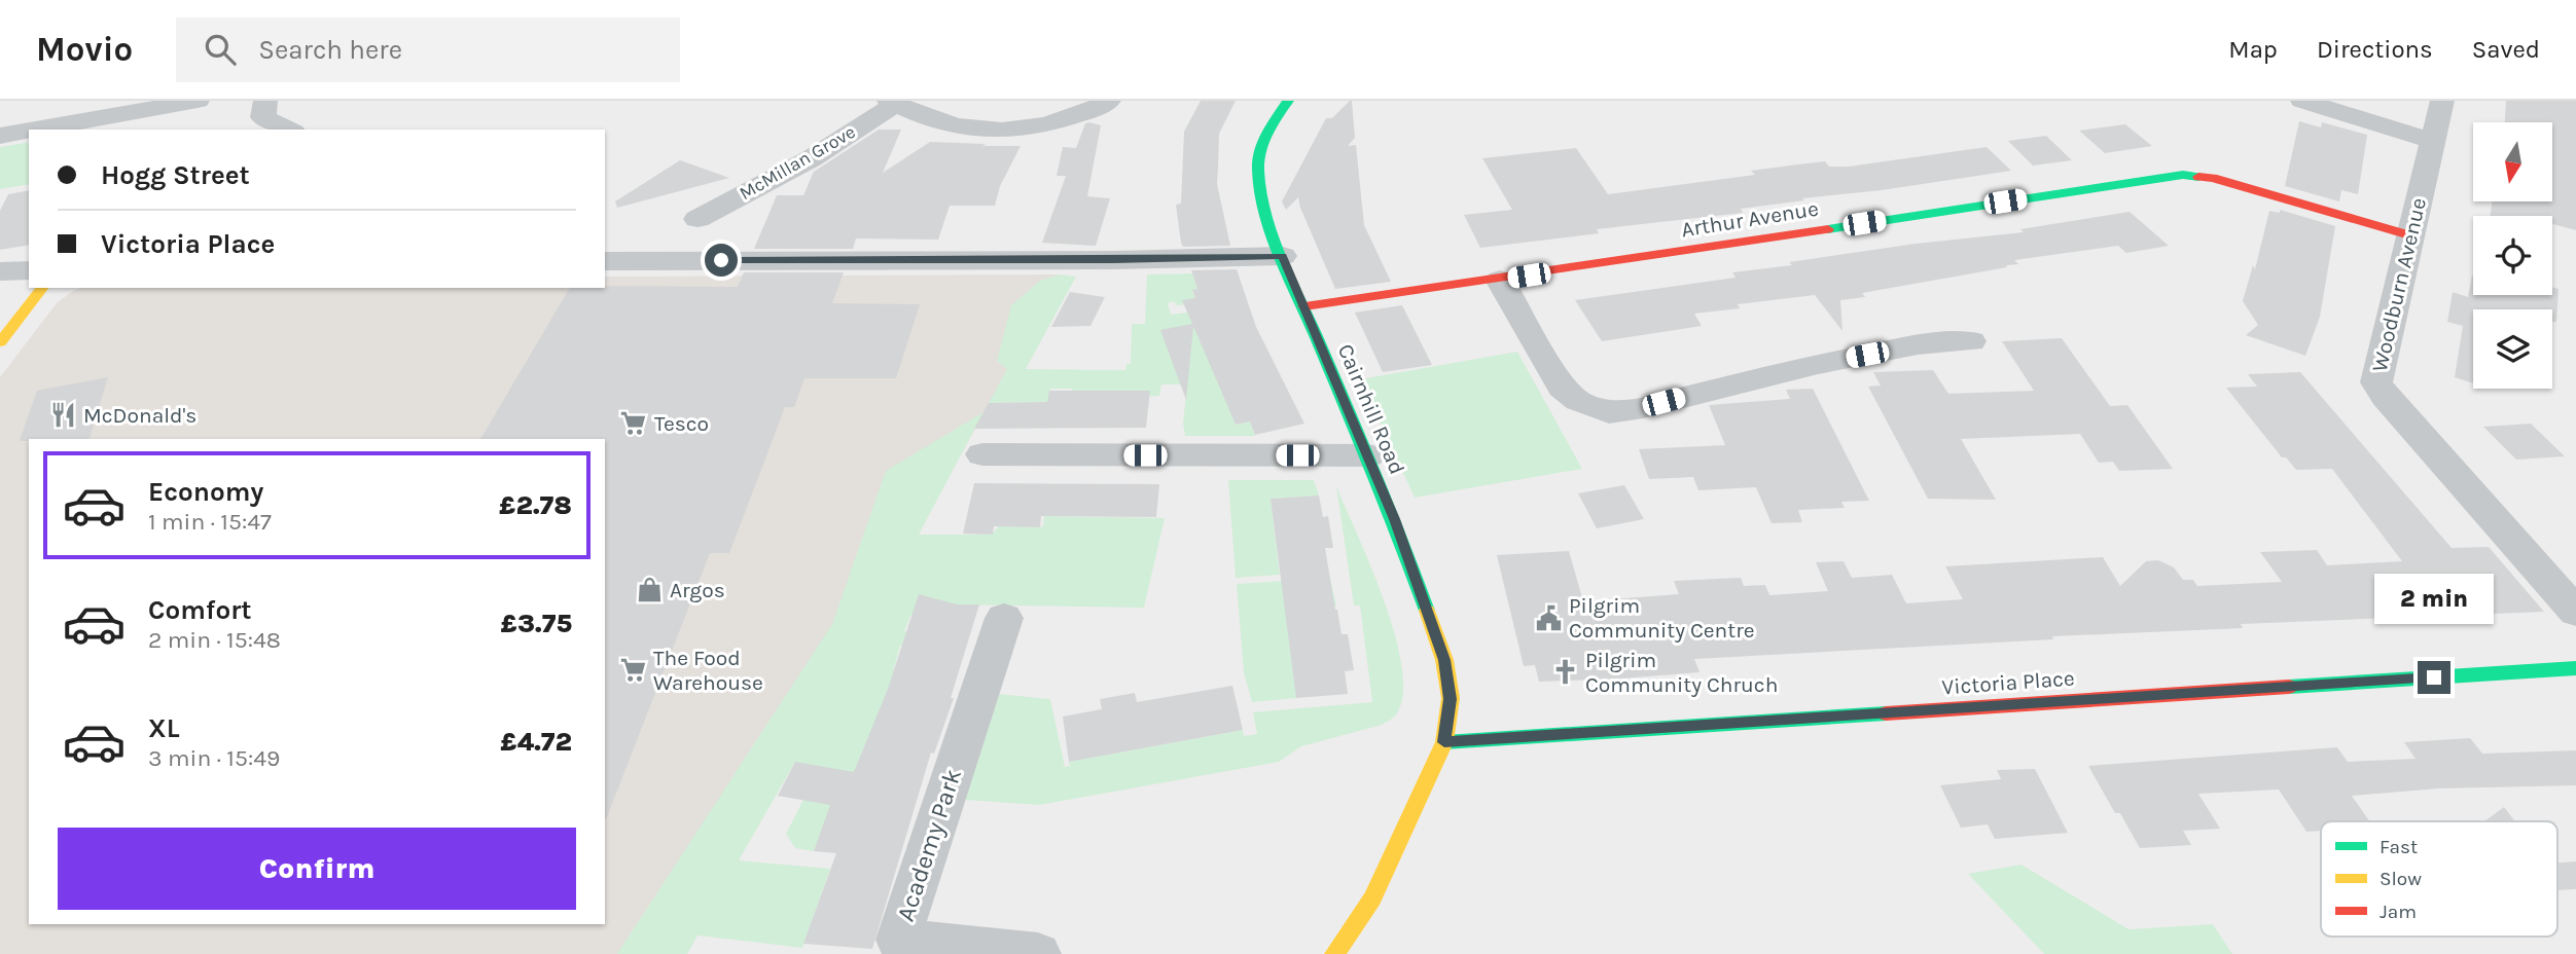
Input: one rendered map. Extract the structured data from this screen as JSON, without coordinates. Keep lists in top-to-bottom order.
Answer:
{
  "streets": {
    "street": [
      "McMillan Grove",
      "Arthur Avenue",
      "Woodburn Avenue",
      "Cairnhill Road",
      "Victoria Place",
      "Academy Park"
    ]
  },
  "crossings": [
    ["Arthur Avenue", "Woodburn Avenue"],
    ["Arthur Avenue", "Cairnhill Road"],
    ["Cairnhill Road", "Victoria Place"]
  ],
  "places": {
    "restaurant": ["McDonald's"],
    "supermarket": ["Tesco", "The Food Warehouse"],
    "shop": ["Argos"],
    "public building": ["Pilgrim Community Centre"],
    "church": ["Pilgrim Community Chruch"]
  },
  "legend": ["Fast", "Slow", "Jam"],
  "north": "bottom",
  "page": {
    "header": "Movio",
    "search": "Search here",
    "nav": ["Map", "Directions", "Saved"],
    "banner": ["Hogg Street", "Victoria Place"],
    "list": [
      {
        "name": "Economy",
        "note": "1 min · 15:47",
        "value": "£2.78"
      },
      {
        "name": "Comfort",
        "note": "2 min · 15:48",
        "value": "£3.75"
      },
      {
        "name": "XL",
        "note": "3 min · 15:49",
        "value": "£4.72"
      }
    ],
    "bubble": "2 min",
    "buttons": "Confirm"
  }
}
